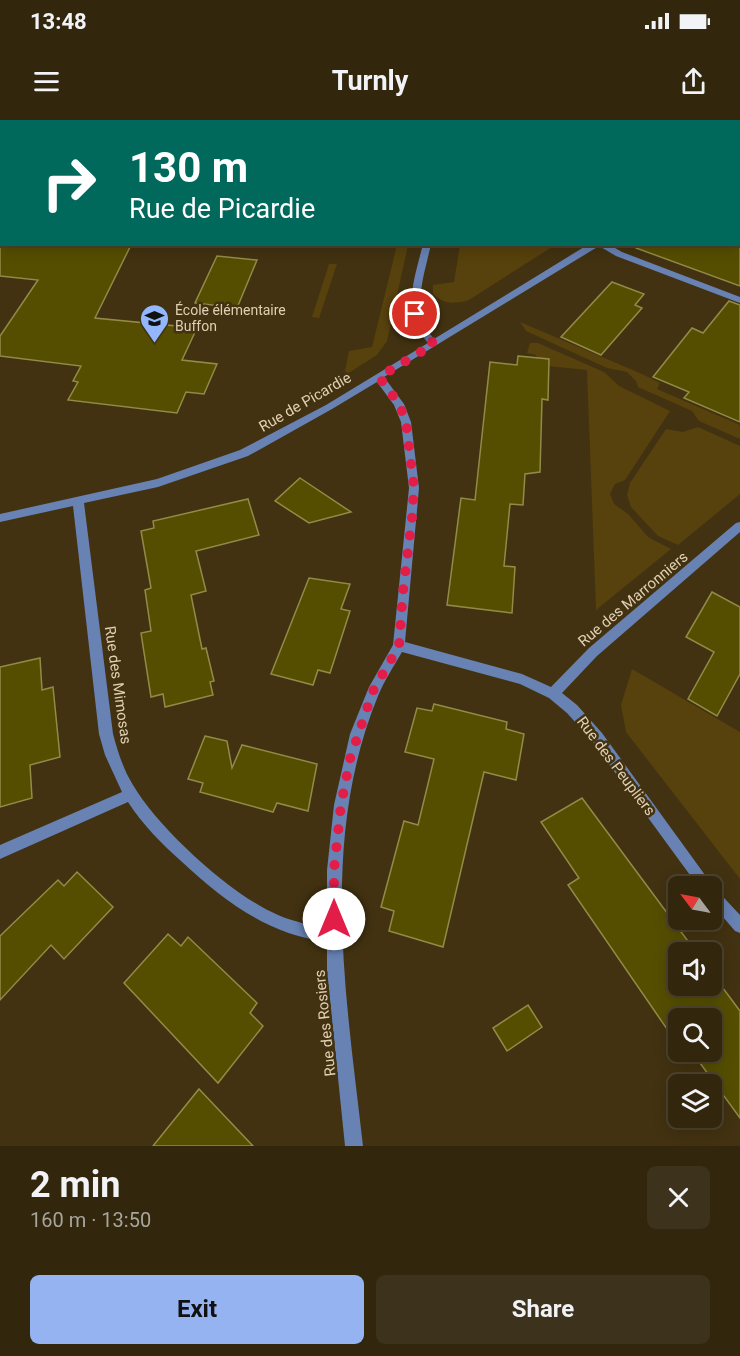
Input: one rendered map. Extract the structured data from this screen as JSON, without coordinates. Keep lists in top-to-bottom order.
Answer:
{
  "streets": {
    "street": [
      "Rue de Picardie",
      "Rue des Marronniers",
      "Rue des Mimosas",
      "Rue des Peupliers",
      "Rue des Rosiers"
    ]
  },
  "crossings": [
    ["Rue de Picardie", "Rue des Mimosas"],
    ["Rue de Picardie", "Rue des Rosiers"],
    ["Rue des Marronniers", "Rue des Peupliers"],
    ["Rue des Mimosas", "Rue des Rosiers"],
    ["Rue des Peupliers", "Rue des Rosiers"]
  ],
  "places": {
    "school or university": ["École élémentaire Buffon"]
  },
  "north": "top left",
  "page": {
    "status": "13:48",
    "header": "Turnly",
    "turn": ["130 m", "Rue de Picardie"],
    "heading": ["2 min", "160 m · 13:50"],
    "buttons": ["Exit", "Share"]
  }
}
